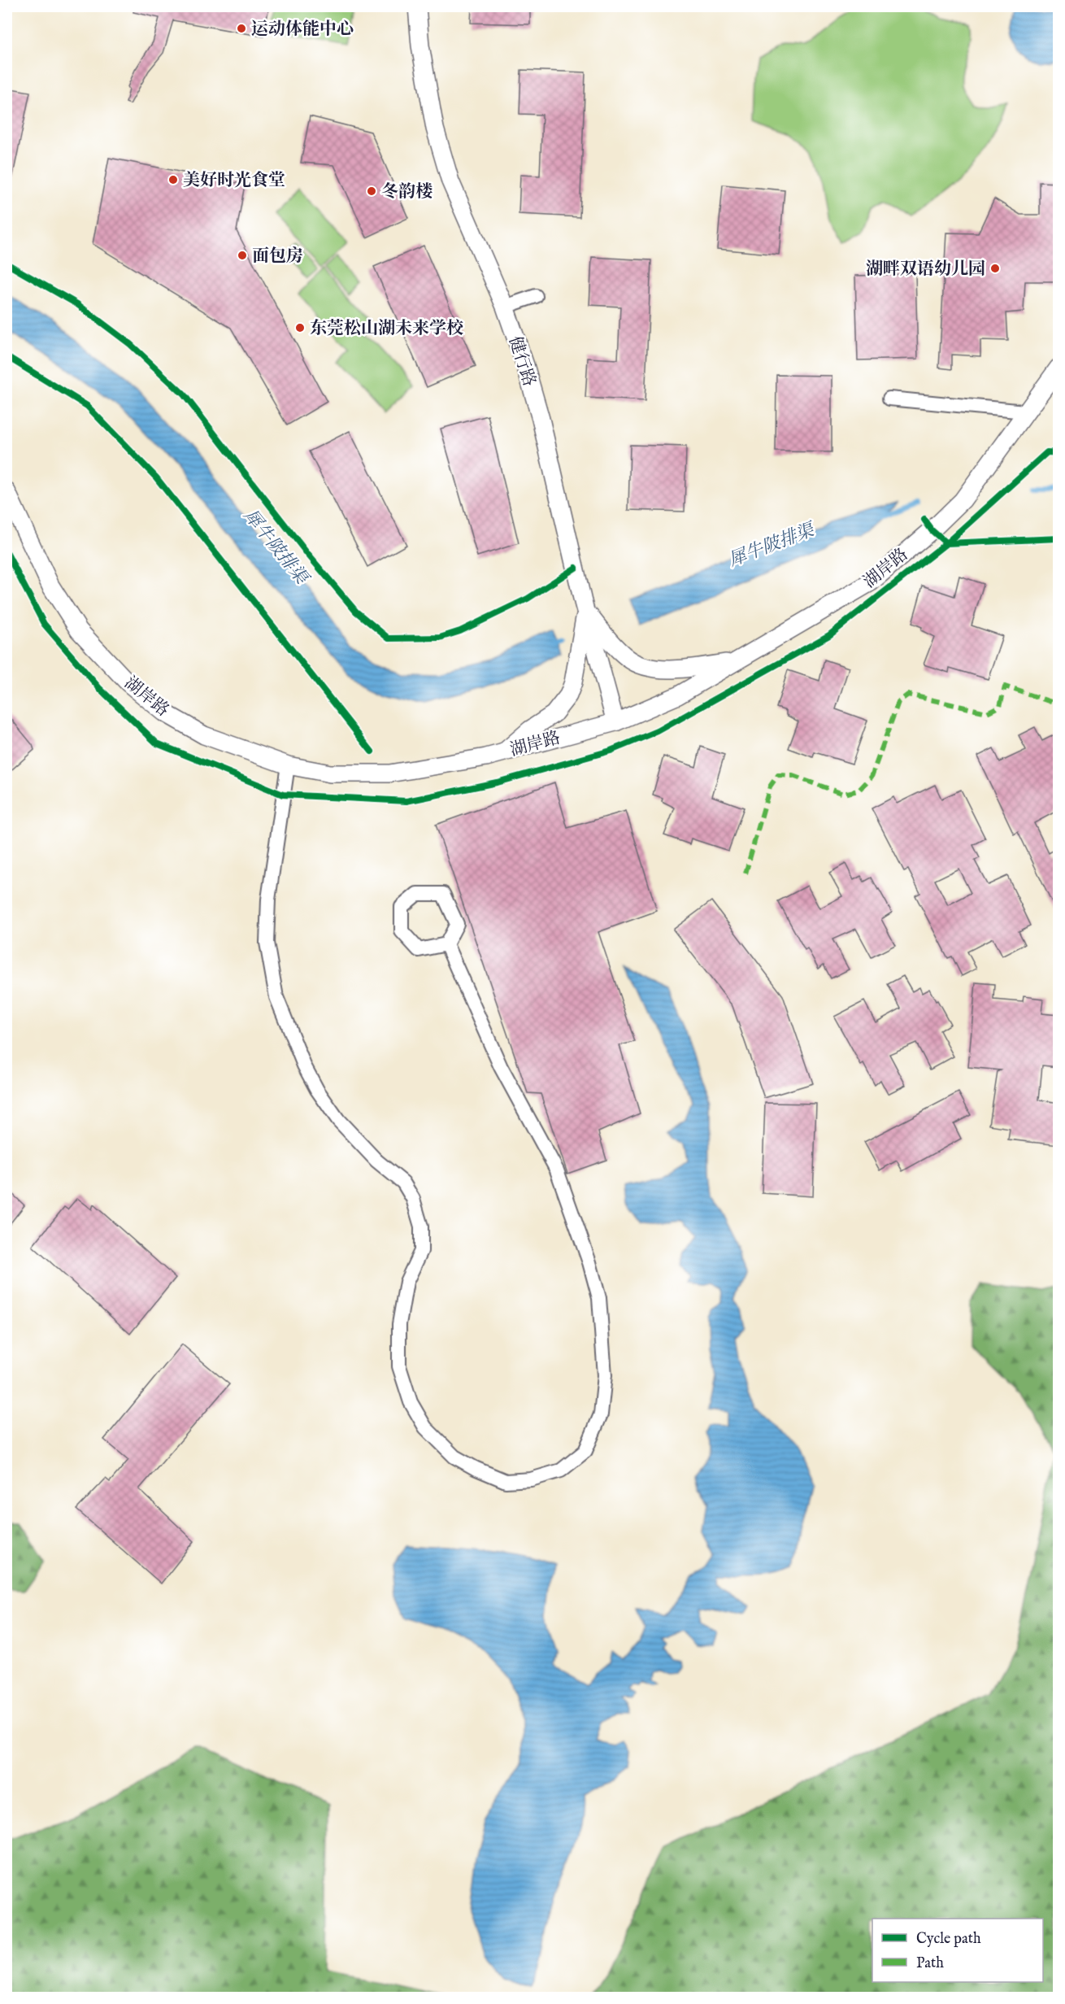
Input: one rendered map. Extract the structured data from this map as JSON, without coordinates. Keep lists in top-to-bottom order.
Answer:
{
  "streets": {
    "street": ["健行路", "湖岸路"]
  },
  "crossings": [
    ["健行路", "湖岸路"]
  ],
  "water": ["犀牛陂排渠"],
  "places": [
    "运动体能中心",
    "美好时光食堂",
    "冬韵楼",
    "面包房",
    "湖畔双语幼儿园",
    "东莞松山湖未来学校"
  ],
  "legend": ["Cycle path", "Path"]
}
